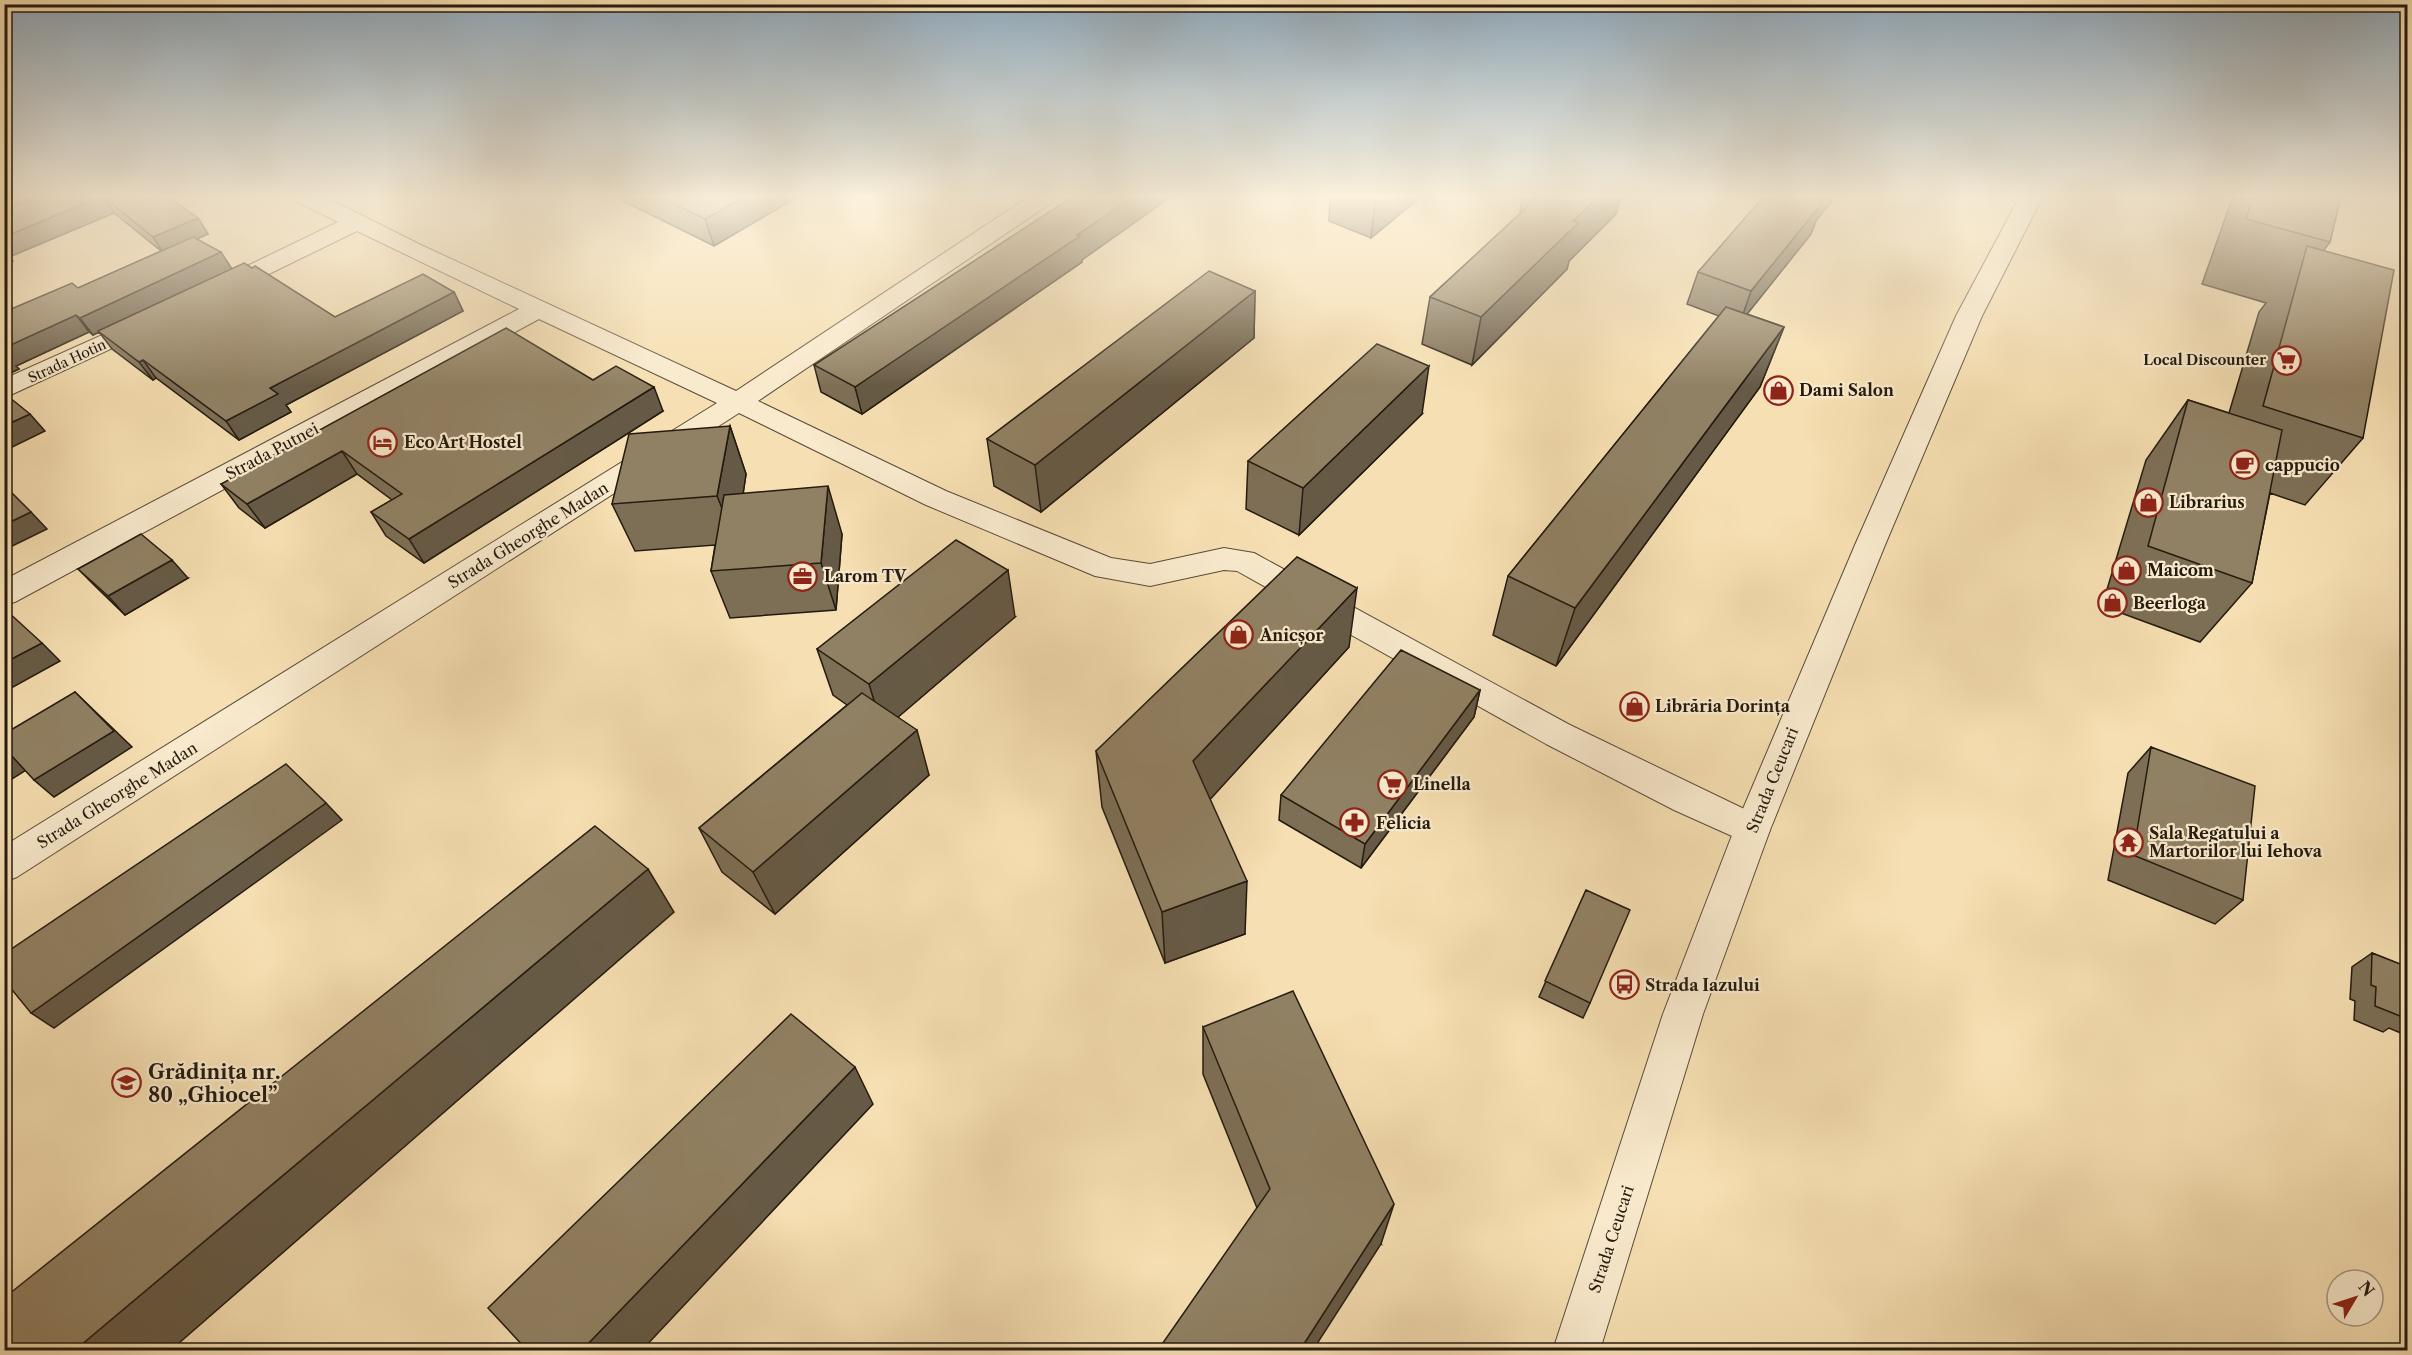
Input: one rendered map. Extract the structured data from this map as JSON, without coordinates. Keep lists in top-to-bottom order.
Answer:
{
  "streets": {
    "street": [
      "Strada Hotin",
      "Strada Putnei",
      "Strada Gheorghe Madan",
      "Strada Ceucari"
    ]
  },
  "places": {
    "supermarket": ["Local Discounter", "Linella"],
    "shop": [
      "Dami Salon",
      "Librarius",
      "Maicom",
      "Beerloga",
      "Anicșor",
      "Librăria Dorința"
    ],
    "hotel": ["Eco Art Hostel"],
    "cafe": ["cappucio"],
    "office": ["Larom TV"],
    "pharmacy": ["Felicia"],
    "temple": ["Sala Regatului a Martorilor lui Iehova"],
    "bus stop": ["Strada Iazului"],
    "school or university": ["Grădinița nr. 80 „Ghiocel”"]
  },
  "north": "top right"
}
